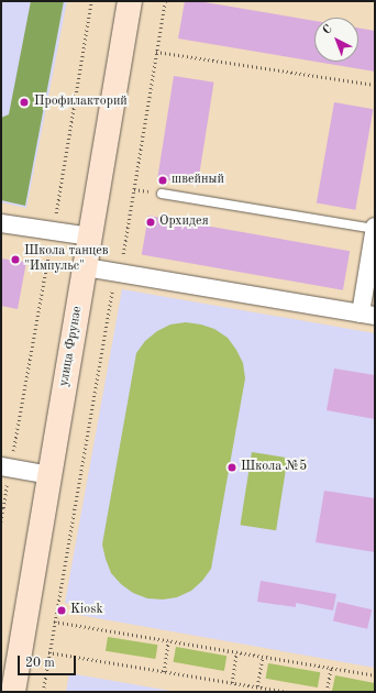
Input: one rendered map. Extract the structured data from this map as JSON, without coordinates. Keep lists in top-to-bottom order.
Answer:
{
  "streets": {
    "main road": ["улица Фрунзе"]
  },
  "places": [
    "Профилакторий",
    "швейный",
    "Орхидея",
    "Школа танцев \"Импульс\"",
    "Школа №5",
    "Kiosk"
  ],
  "scale_bar": "20 m",
  "north": "top left"
}
